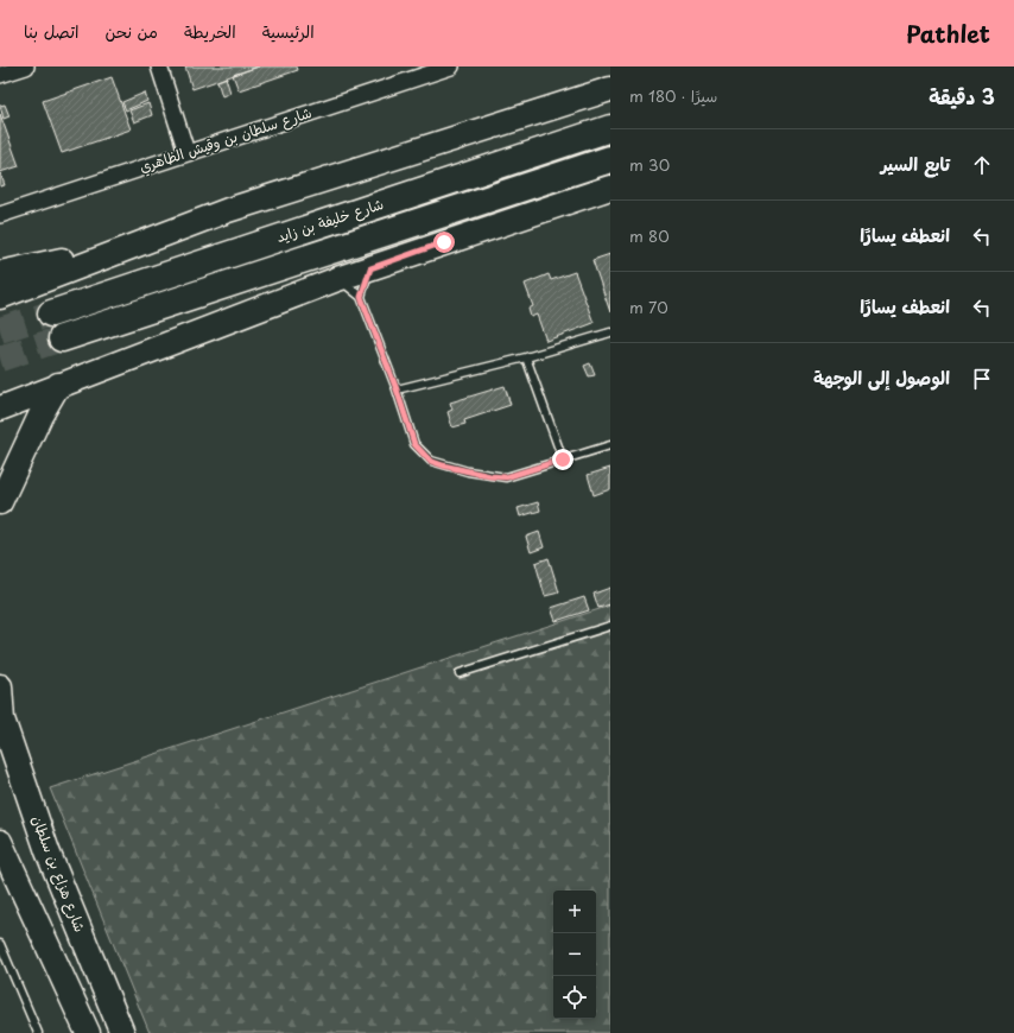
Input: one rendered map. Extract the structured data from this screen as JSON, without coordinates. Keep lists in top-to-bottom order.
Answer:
{
  "streets": {
    "highway": ["شارع خليفة بن زايد"],
    "main road": ["شارع هزاع بن سلطان"],
    "street": ["شارع سلطان بن وقيش الظاهري"]
  },
  "page": {
    "header": "Pathlet",
    "nav": [
      "الرئيسية",
      "الخريطة",
      "من نحن",
      "اتصل بنا"
    ],
    "heading": ["3 دقيقة", "سيرًا · 180 m"],
    "list": [
      ["تابع السير", "30 m"],
      ["انعطف يسارًا", "80 m"],
      ["انعطف يسارًا", "70 m"],
      "الوصول إلى الوجهة"
    ],
    "map_buttons": ["+", "−"]
  }
}
